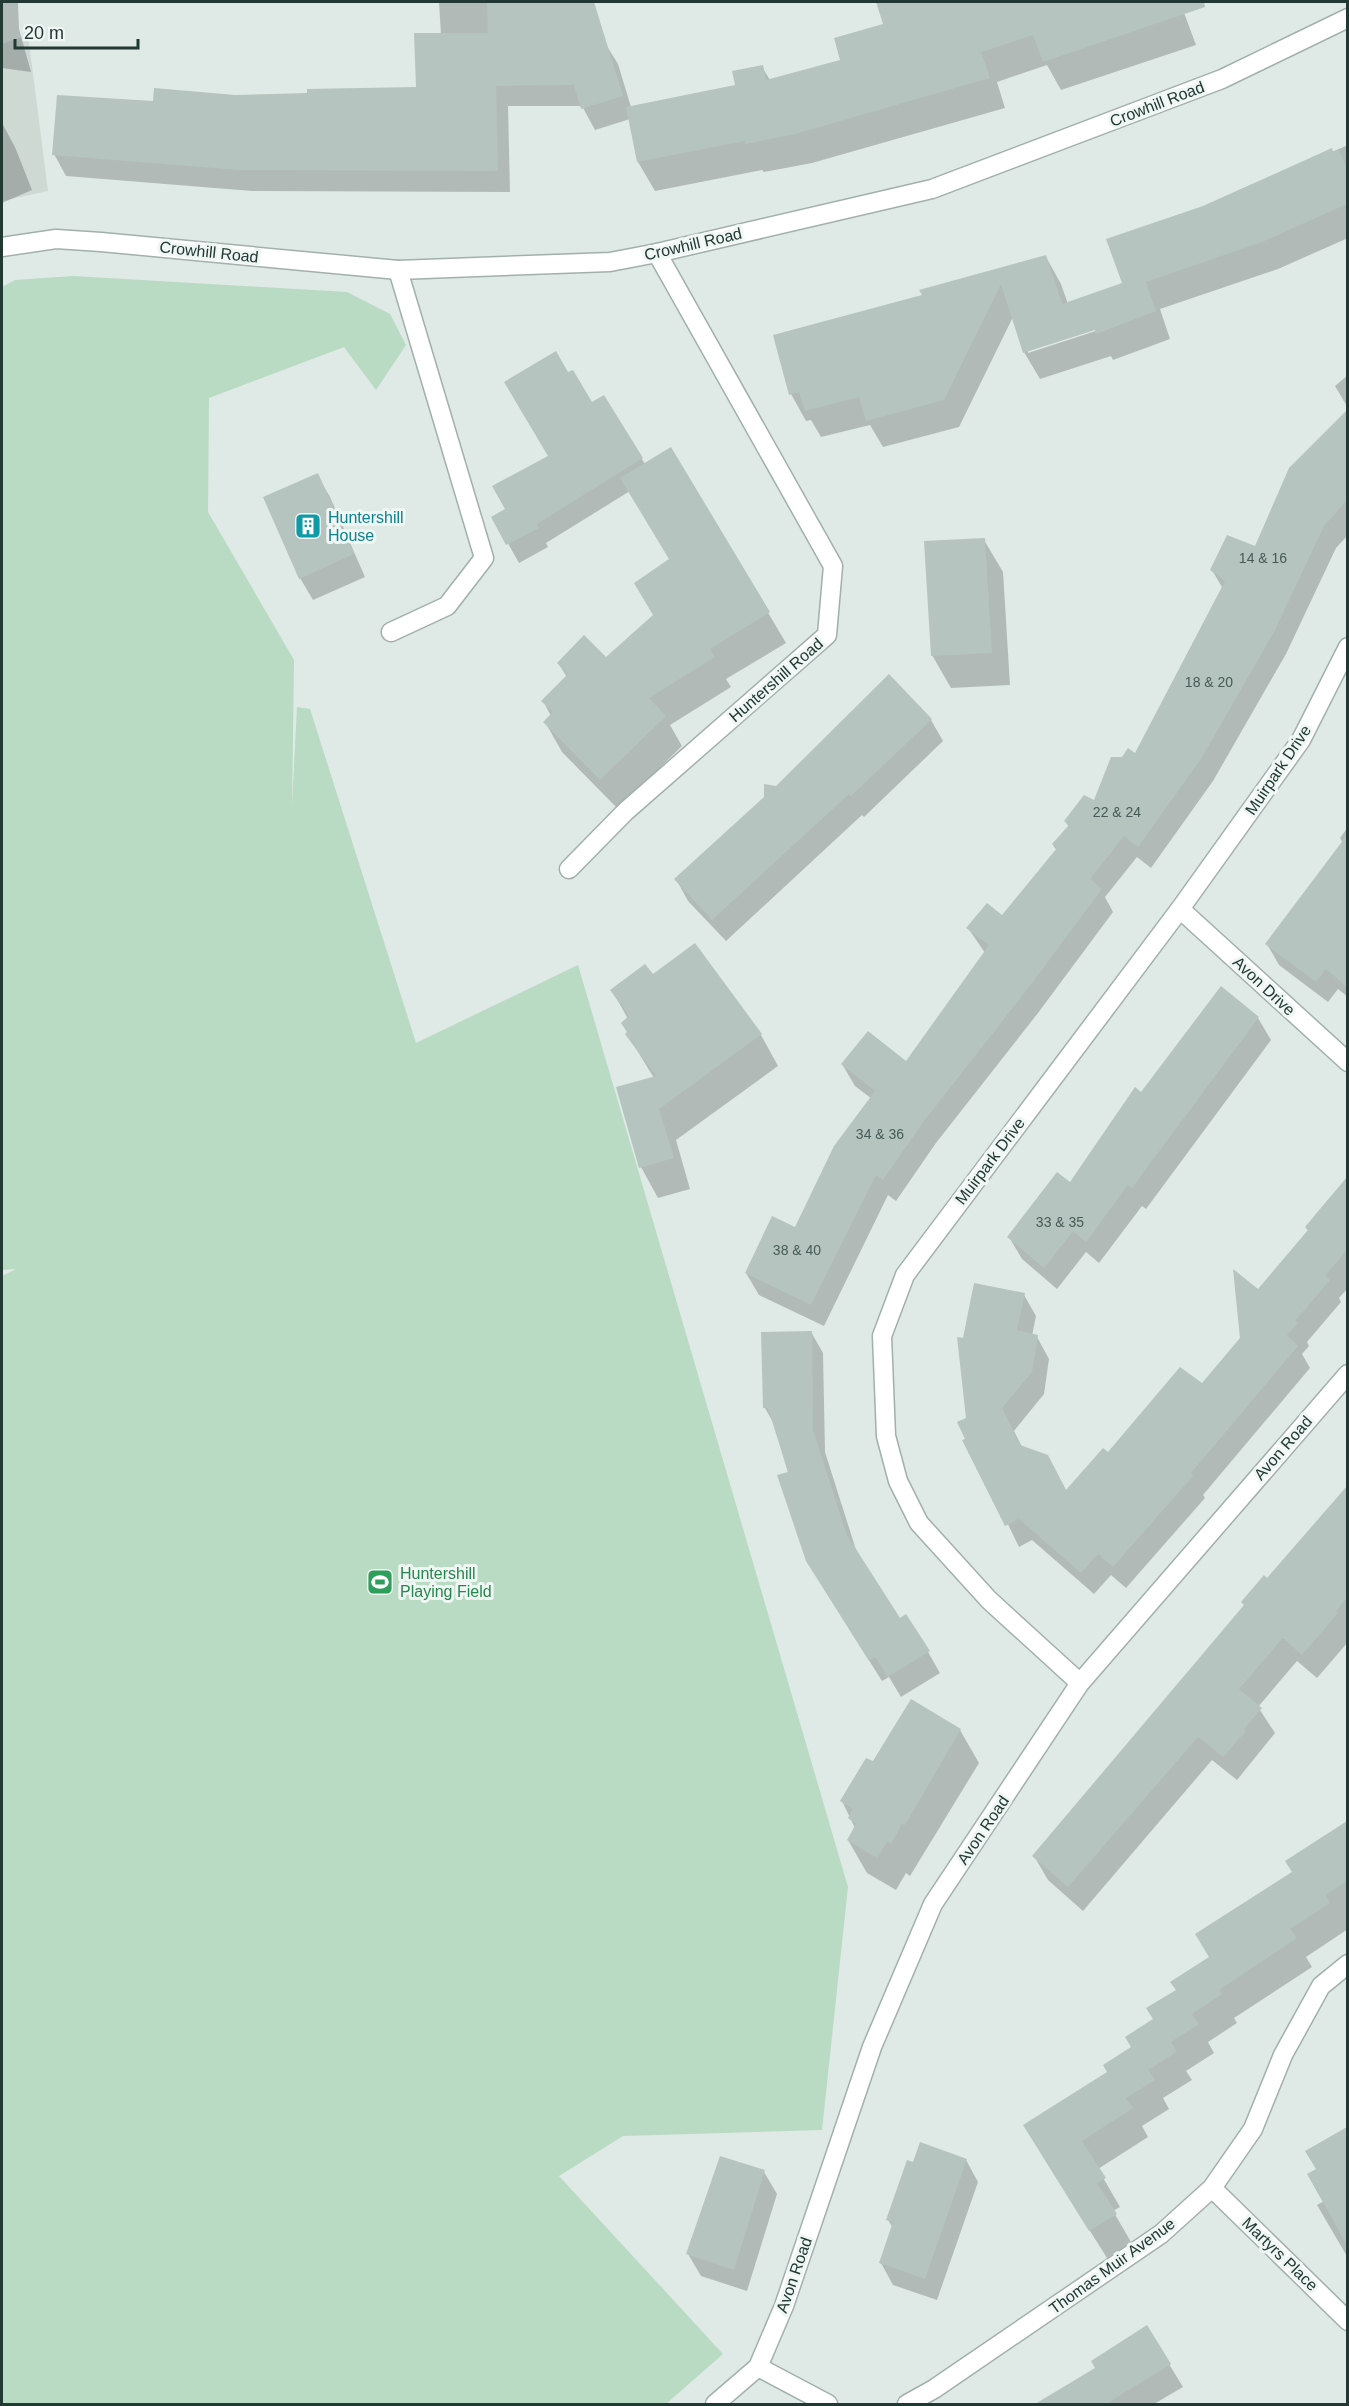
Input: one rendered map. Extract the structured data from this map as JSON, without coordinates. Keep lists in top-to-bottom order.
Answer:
{
  "streets": {
    "street": [
      "Crowhill Road",
      "Huntershill Road",
      "Muirpark Drive",
      "Avon Drive",
      "Avon Road",
      "Martyrs Place",
      "Thomas Muir Avenue"
    ]
  },
  "crossings": [
    ["Crowhill Road", "Huntershill Road"],
    ["Muirpark Drive", "Avon Drive"],
    ["Muirpark Drive", "Avon Road"],
    ["Martyrs Place", "Thomas Muir Avenue"]
  ],
  "places": {
    "building": ["Huntershill House"],
    "sports": ["Huntershill Playing Field"]
  },
  "house_numbers": [
    "14 & 16",
    "18 & 20",
    "22 & 24",
    "34 & 36",
    "33 & 35",
    "38 & 40"
  ],
  "scale_bar": "20 m"
}
